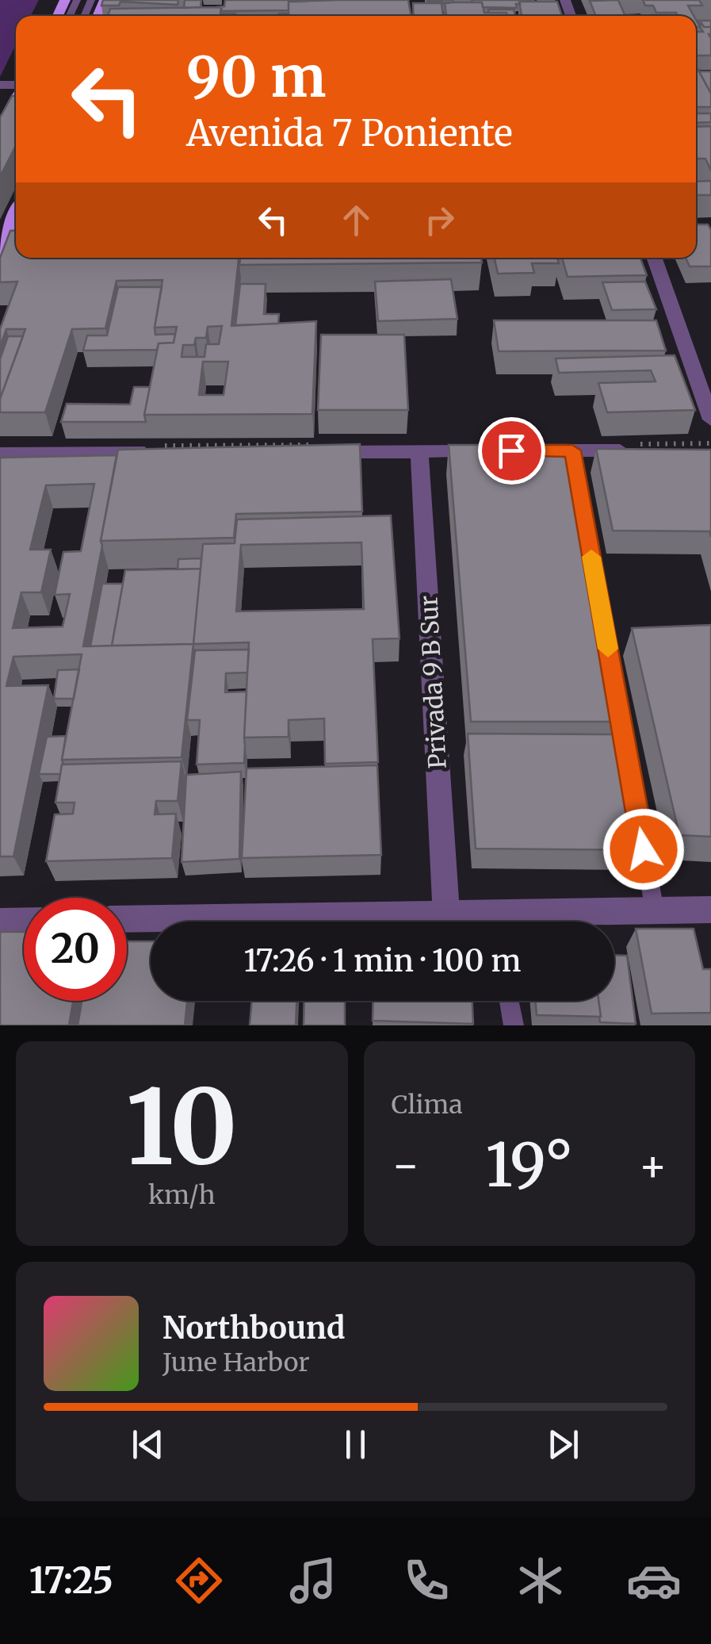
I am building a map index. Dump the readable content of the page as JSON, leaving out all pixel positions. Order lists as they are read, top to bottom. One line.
{"streets":{"street":["Privada 9 B Sur"]},"page":{"turn":["90 m","Avenida 7 Poniente"],"limit":"20","trip":"17:26 · 1 min · 100 m","tile":[["10","km/h"],"Clima"],"heat":["−","19°","+"],"song":["Northbound","June Harbor"],"tabs":"17:25"}}
